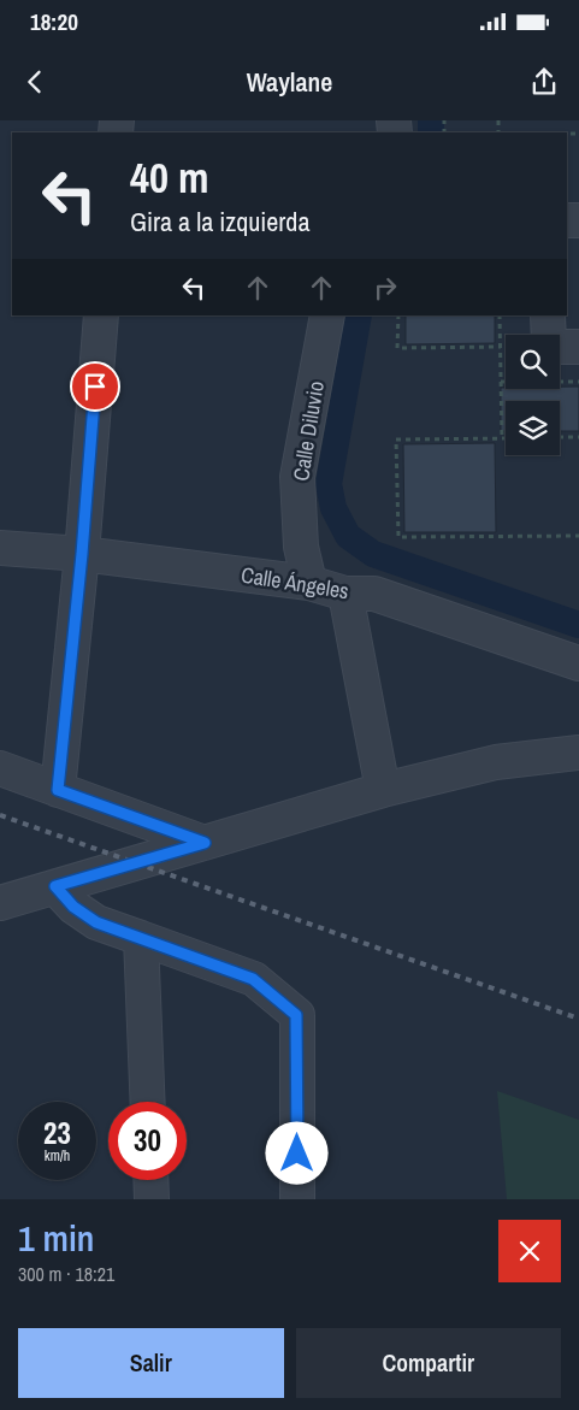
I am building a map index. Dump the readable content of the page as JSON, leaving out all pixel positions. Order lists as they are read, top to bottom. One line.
{"streets":{"street":["Calle Diluvio","Calle Ángeles"]},"crossings":[["Calle Diluvio","Calle Ángeles"]],"page":{"status":"18:20","header":"Waylane","turn":["40 m","Gira a la izquierda"],"speed":"23 km/h","limit":"30","heading":["1 min","300 m · 18:21"],"buttons":["Salir","Compartir"]}}
